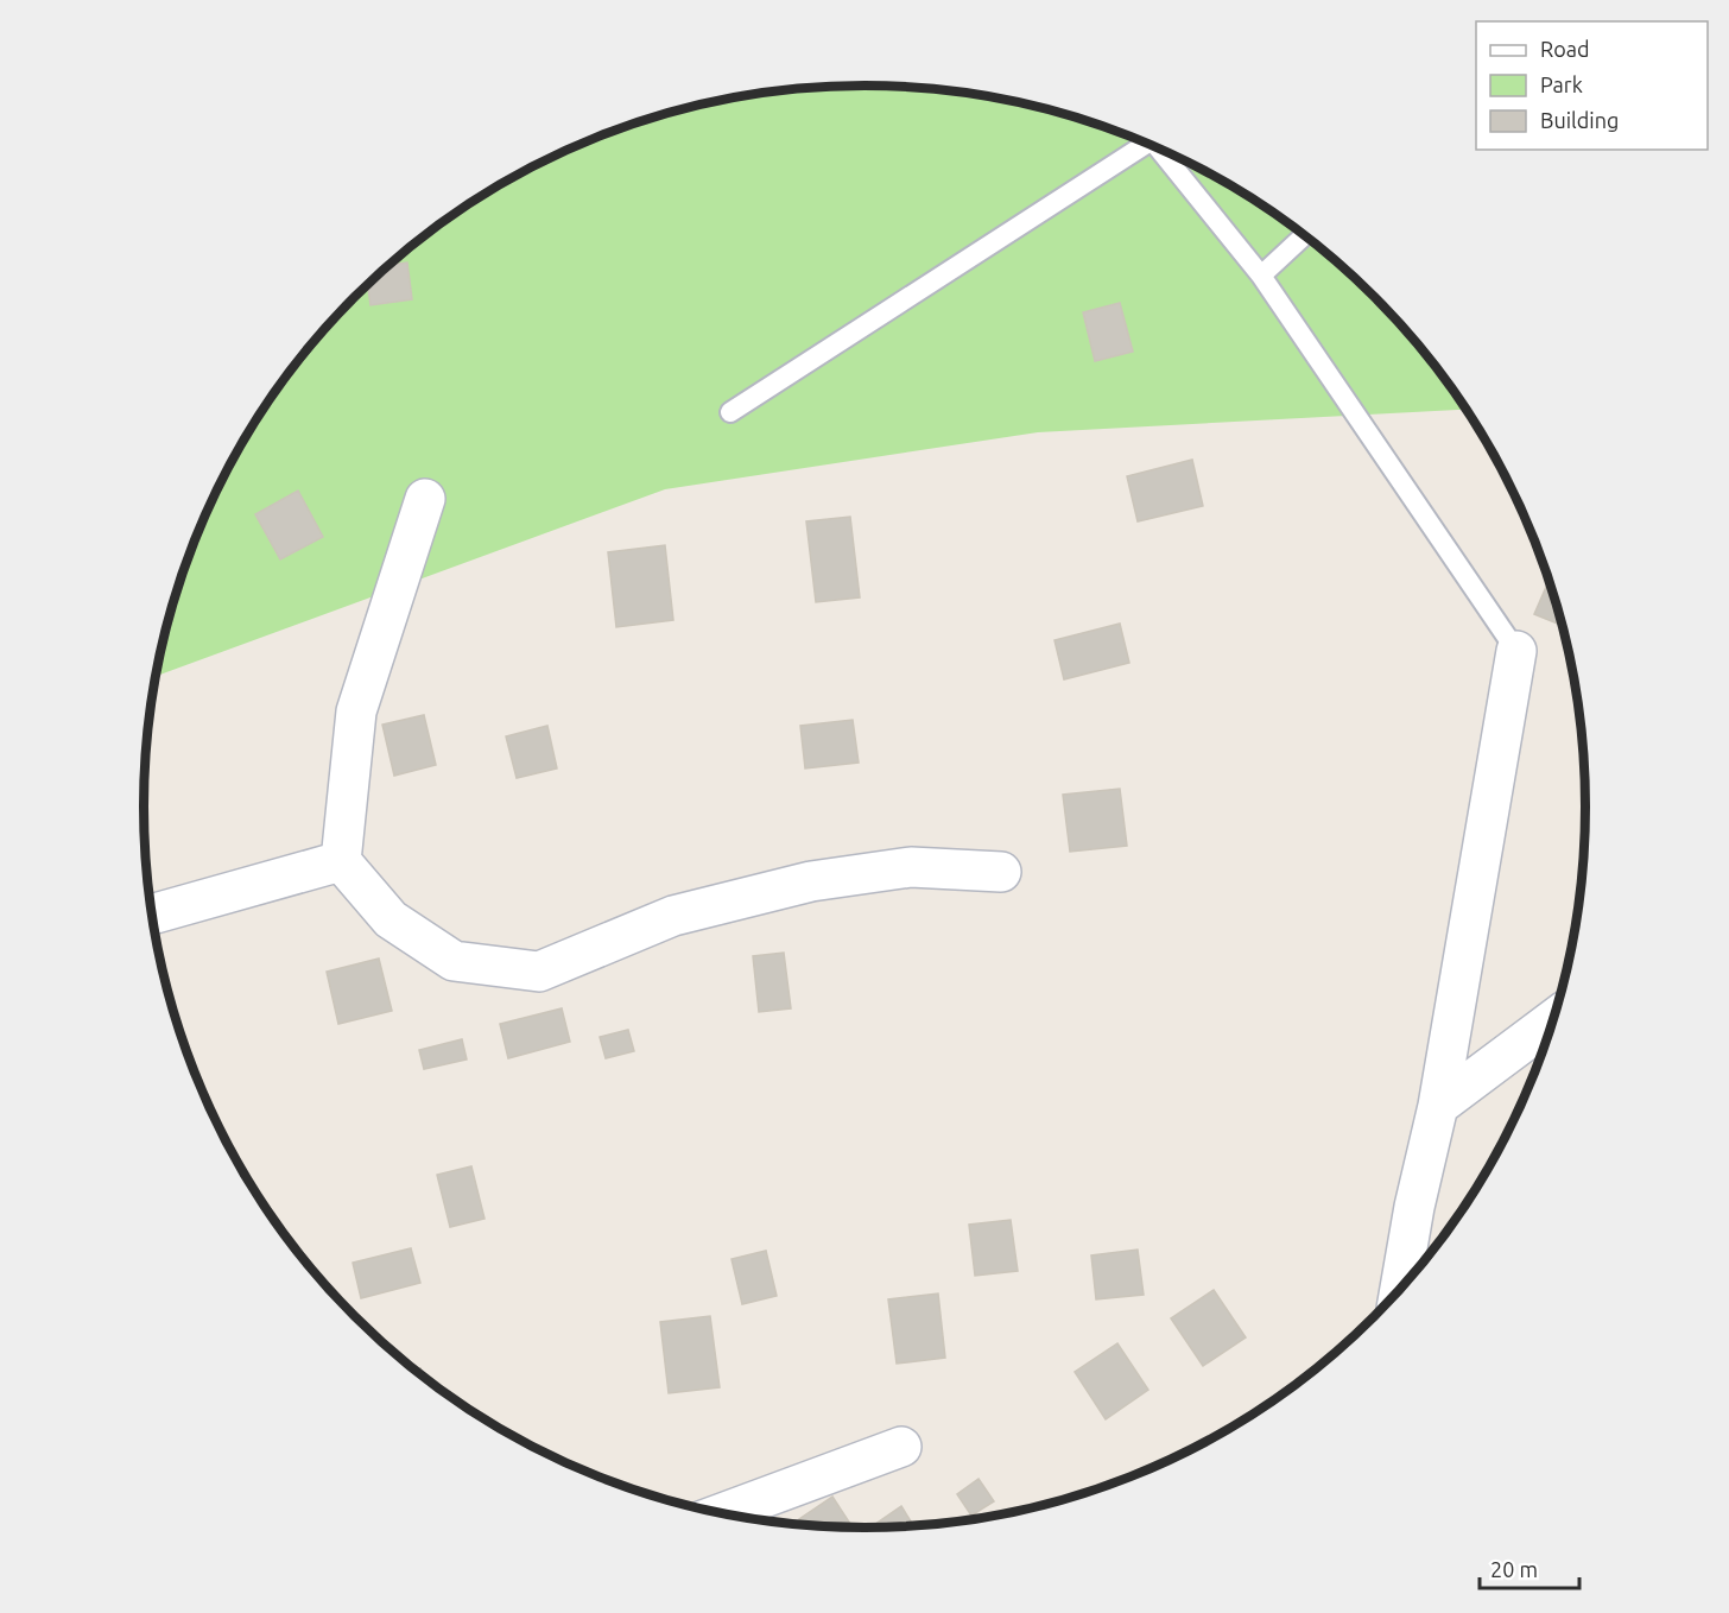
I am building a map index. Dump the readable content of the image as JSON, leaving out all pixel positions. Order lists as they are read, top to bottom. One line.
{"legend":["Road","Park","Building"],"scale_bar":"20 m"}
